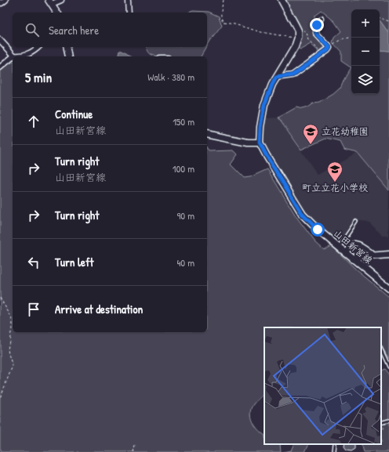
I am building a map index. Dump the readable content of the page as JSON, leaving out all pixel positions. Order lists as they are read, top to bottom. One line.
{"streets":{"main road":["山田新宮線"]},"places":{"school or university":["立花幼稚園","町立立花小学校"]},"page":{"map_buttons":["+","−"],"search":"Search here","heading":["5 min","Walk · 380 m"],"list":[["Continue","山田新宮線","150 m"],["Turn right","山田新宮線","100 m"],["Turn right","90 m"],["Turn left","40 m"],"Arrive at destination"]}}
